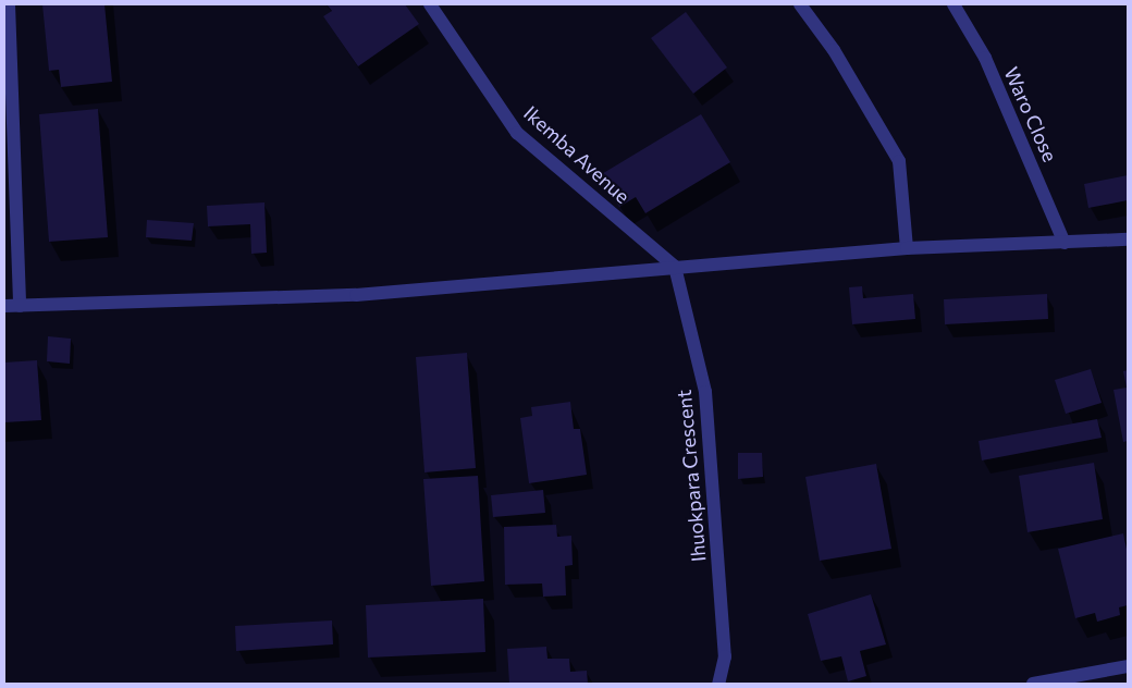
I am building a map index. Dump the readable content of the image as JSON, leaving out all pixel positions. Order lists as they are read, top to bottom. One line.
{"streets":{"street":["Waro Close","Ikemba Avenue","Ihuokpara Crescent"]},"crossings":[["Ikemba Avenue","Ihuokpara Crescent"]]}
